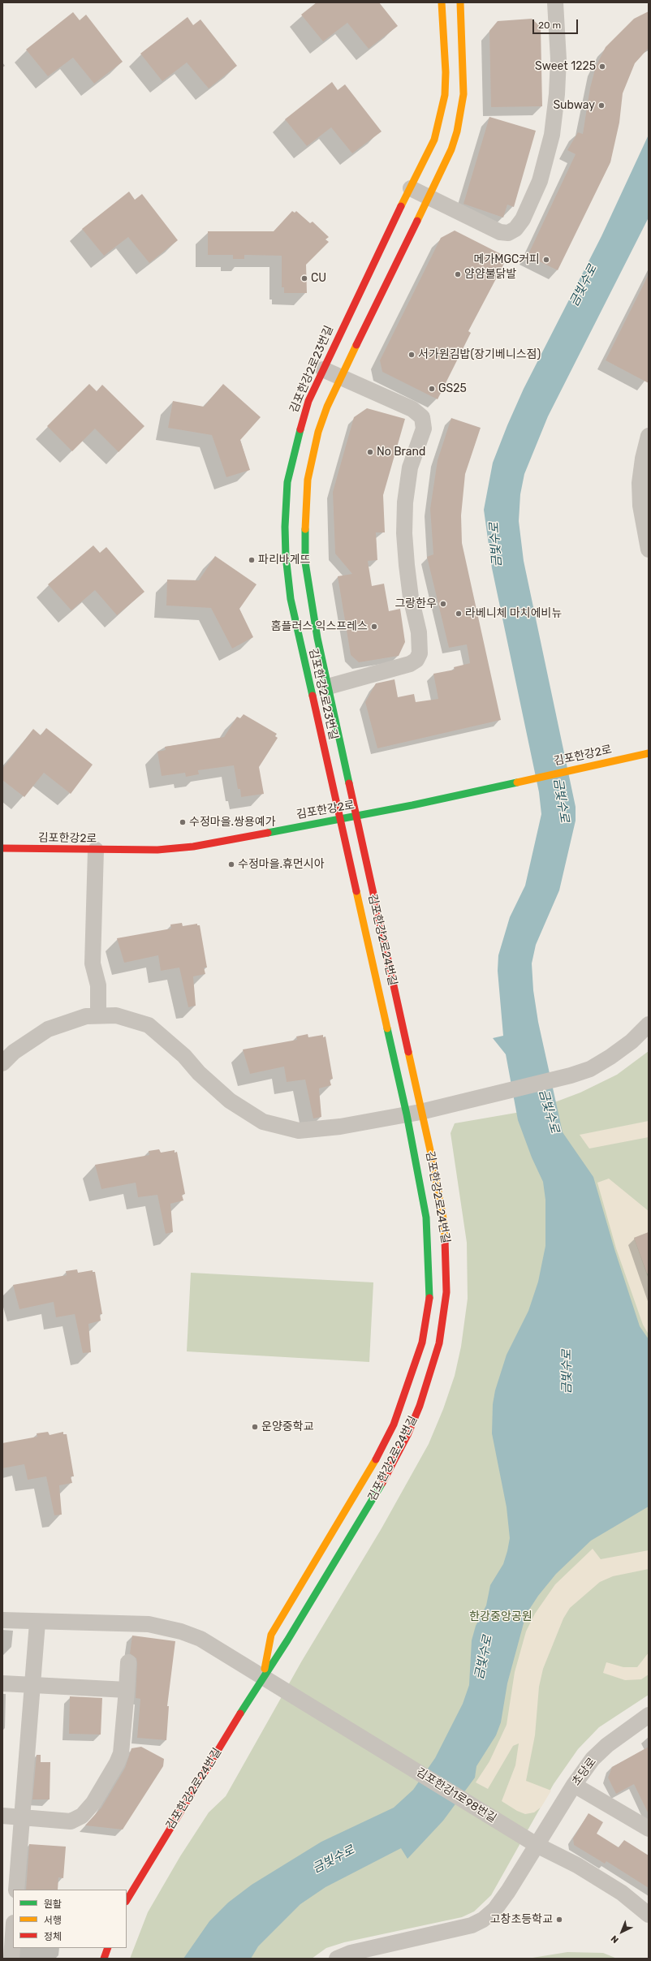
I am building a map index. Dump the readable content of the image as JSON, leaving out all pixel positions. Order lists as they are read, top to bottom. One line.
{"streets":{"street":["김포한강2로23번길","김포한강2로","김포한강2로24번길","초당로","김포한강1로98번길"]},"crossings":[["김포한강2로23번길","김포한강2로"],["김포한강2로23번길","김포한강2로24번길"],["김포한강2로","김포한강2로24번길"],["김포한강2로24번길","김포한강1로98번길"],["초당로","김포한강1로98번길"]],"water":["금빛수로"],"parks":["한강중앙공원"],"places":["Sweet 1225","Subway","메가MGC커피","얌얌불닭발","CU","서가원김밥(장기베니스점)","GS25","No Brand","파리바게뜨","그랑한우","라베니체 마치에비뉴","홈플러스 익스프레스","수정마을.쌍용예가","수정마을.휴먼시아","운양중학교","고창초등학교"],"legend":["원활","서행","정체"],"scale_bar":"20 m","north":"bottom left"}
